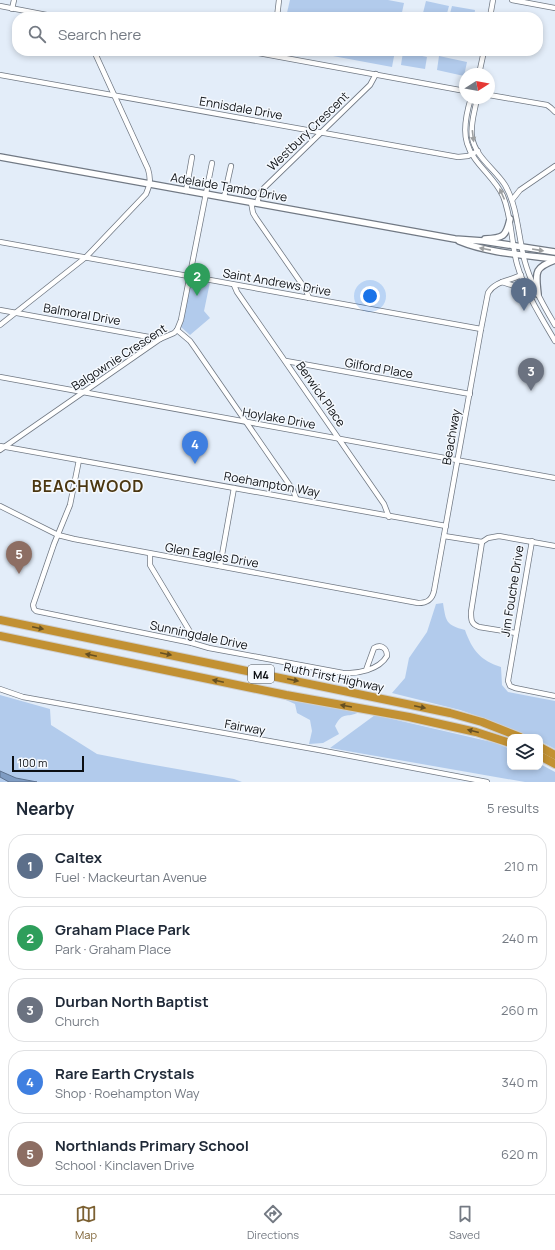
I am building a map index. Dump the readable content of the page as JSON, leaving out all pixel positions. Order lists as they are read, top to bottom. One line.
{"streets":{"highway":["M4","Ruth First Highway"],"street":["Ennisdale Drive","Westbury Crescent","Adelaide Tambo Drive","Saint Andrews Drive","Balmoral Drive","Balgownie Crescent","Gilford Place","Berwick Place","Hoylake Drive","Beachway","Roehampton Way","Glen Eagles Drive","Jim Fouche Drive","Sunningdale Drive","Fairway"]},"crossings":[["Ennisdale Drive","Westbury Crescent"],["Westbury Crescent","Adelaide Tambo Drive"],["Saint Andrews Drive","Berwick Place"],["Saint Andrews Drive","Beachway"],["Balmoral Drive","Balgownie Crescent"],["Balgownie Crescent","Hoylake Drive"],["Balgownie Crescent","Roehampton Way"],["Gilford Place","Berwick Place"],["Gilford Place","Beachway"],["Berwick Place","Hoylake Drive"],["Berwick Place","Roehampton Way"],["Hoylake Drive","Beachway"],["Beachway","Roehampton Way"],["Beachway","Glen Eagles Drive"],["Beachway","Jim Fouche Drive"],["Glen Eagles Drive","Sunningdale Drive"]],"districts":["BEACHWOOD"],"scale_bar":"100 m","north":"right","page":{"search":"Search here","pins":["2","1","3","4","5"],"scale":"100 m","heading":["Nearby","5 results"],"list":[{"mark":"1","name":"Caltex","note":"Fuel · Mackeurtan Avenue","value":"210 m"},{"mark":"2","name":"Graham Place Park","note":"Park · Graham Place","value":"240 m"},{"mark":"3","name":"Durban North Baptist","note":"Church","value":"260 m"},{"mark":"4","name":"Rare Earth Crystals","note":"Shop · Roehampton Way","value":"340 m"},{"mark":"5","name":"Northlands Primary School","note":"School · Kinclaven Drive","value":"620 m"}],"nav":["Map","Directions","Saved"]}}
